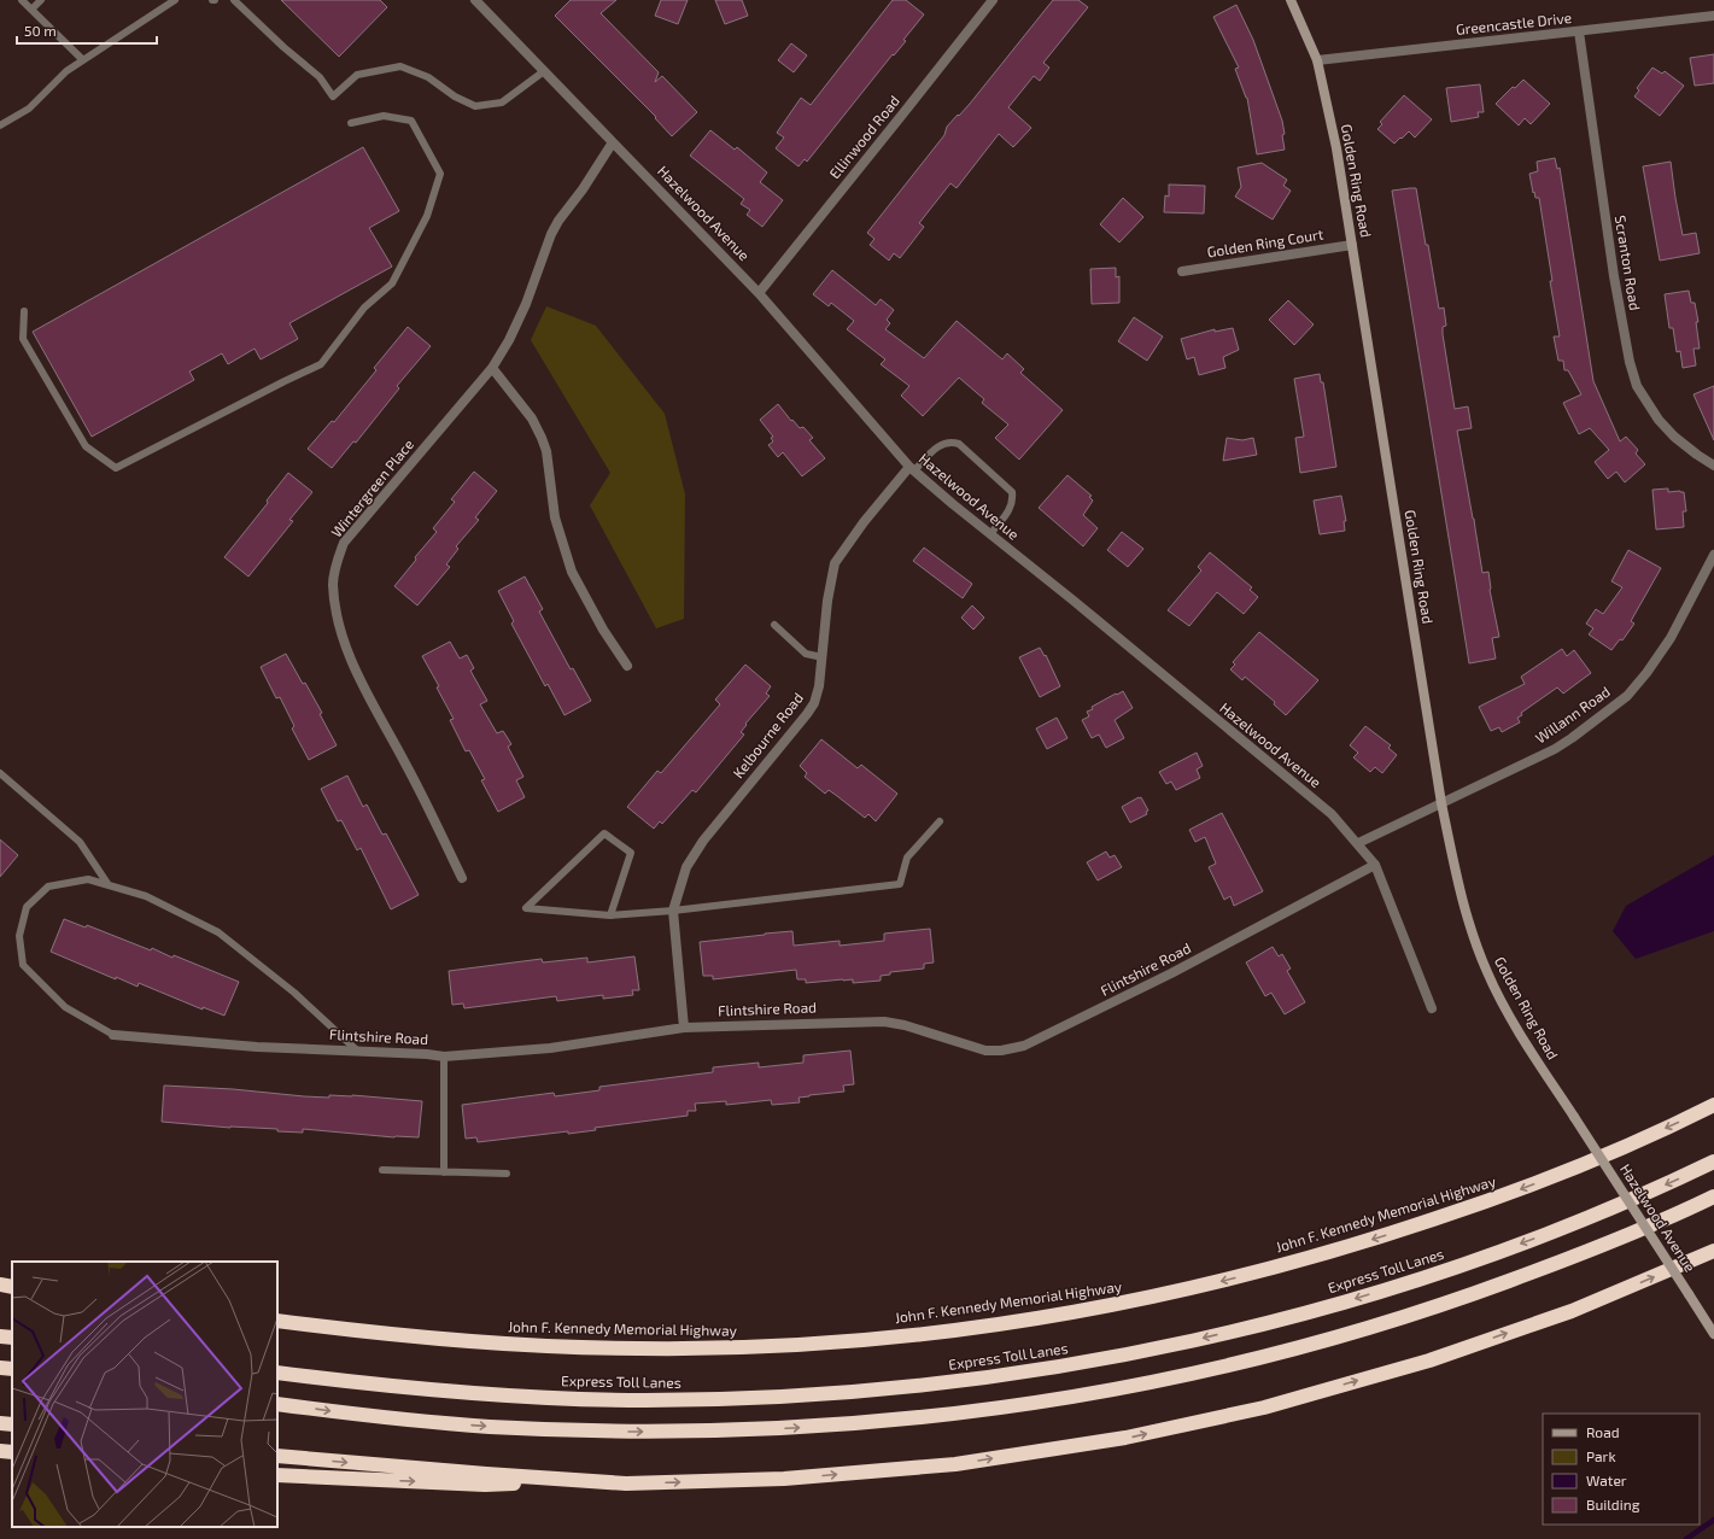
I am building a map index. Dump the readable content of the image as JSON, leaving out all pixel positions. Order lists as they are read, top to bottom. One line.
{"streets":{"highway":["John F. Kennedy Memorial Highway","Express Toll Lanes"],"street":["Greencastle Drive","Ellinwood Road","Golden Ring Road","Hazelwood Avenue","Golden Ring Court","Scranton Road","Wintergreen Place","Willann Road","Kelbourne Road","Flintshire Road"]},"crossings":[["Greencastle Drive","Golden Ring Road"],["Greencastle Drive","Scranton Road"],["Ellinwood Road","Hazelwood Avenue"],["Golden Ring Road","Hazelwood Avenue"],["Golden Ring Road","Golden Ring Court"],["Golden Ring Road","Willann Road"],["Hazelwood Avenue","Wintergreen Place"],["Hazelwood Avenue","Willann Road"],["Hazelwood Avenue","Kelbourne Road"],["Hazelwood Avenue","Flintshire Road"],["Kelbourne Road","Flintshire Road"]],"legend":["Road","Park","Water","Building"],"scale_bar":"50 m"}
